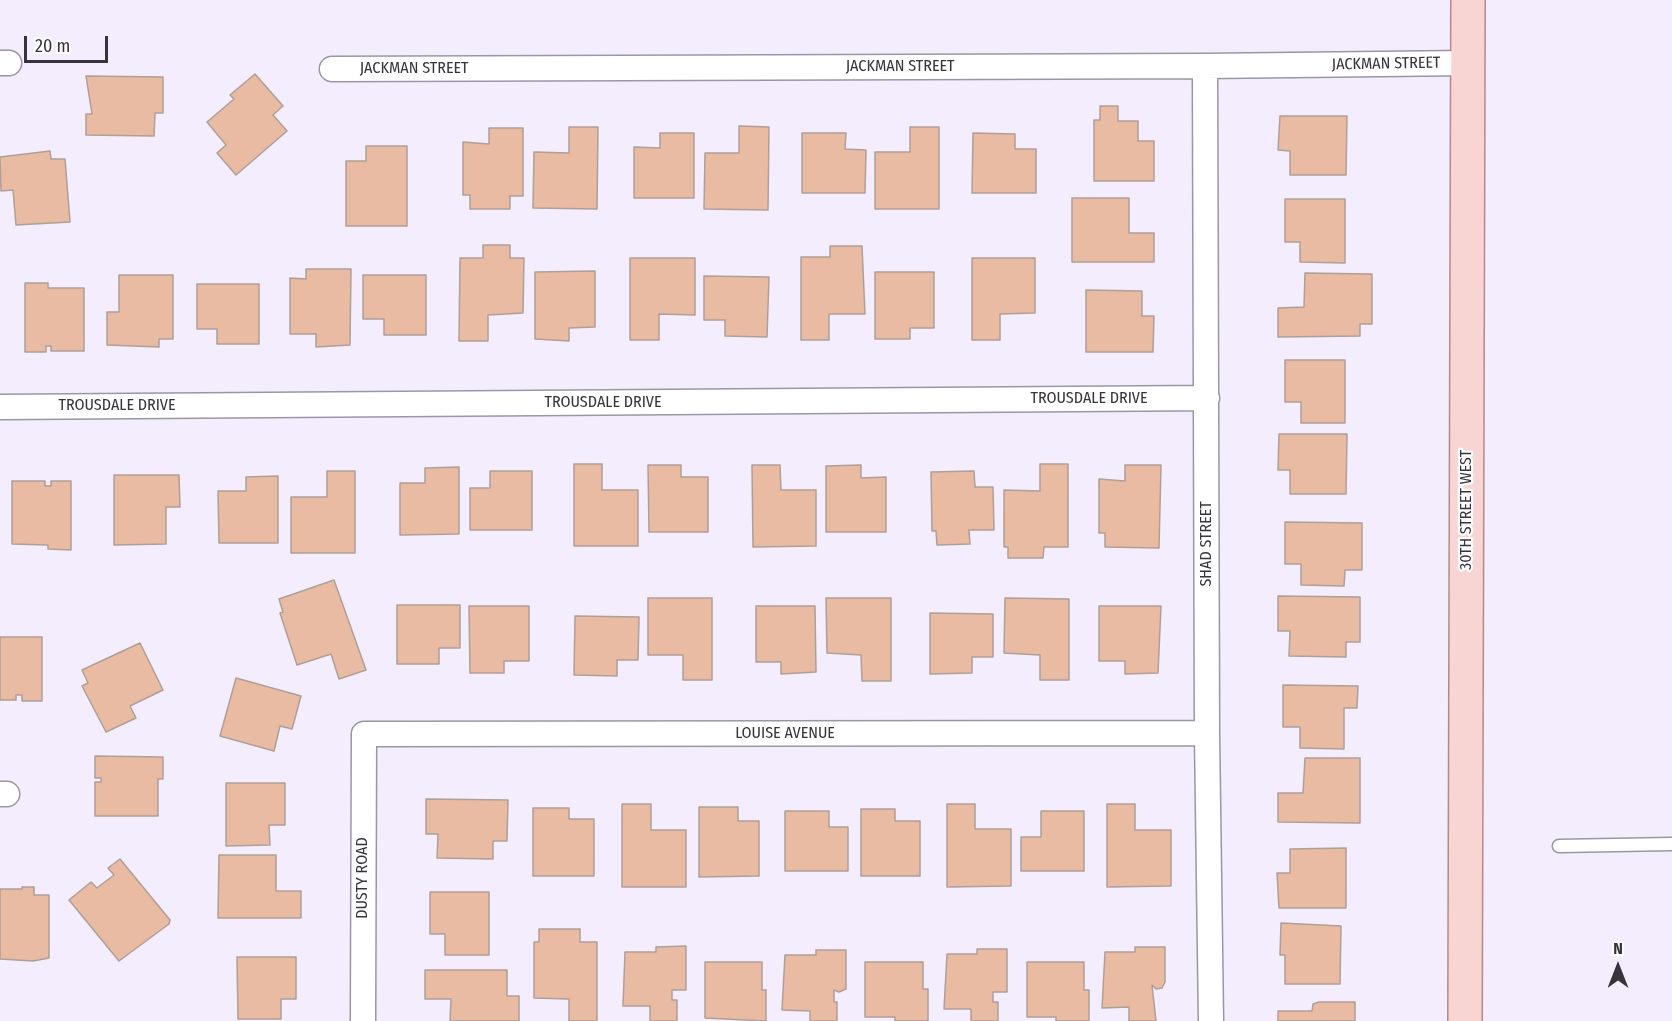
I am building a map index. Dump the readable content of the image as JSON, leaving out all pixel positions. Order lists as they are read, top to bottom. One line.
{"streets":{"main road":["30TH STREET WEST"],"street":["JACKMAN STREET","TROUSDALE DRIVE","SHAD STREET","LOUISE AVENUE","DUSTY ROAD"]},"crossings":[["JACKMAN STREET","30TH STREET WEST"],["JACKMAN STREET","SHAD STREET"],["TROUSDALE DRIVE","SHAD STREET"],["SHAD STREET","LOUISE AVENUE"],["LOUISE AVENUE","DUSTY ROAD"]],"scale_bar":"20 m","north":"top"}
